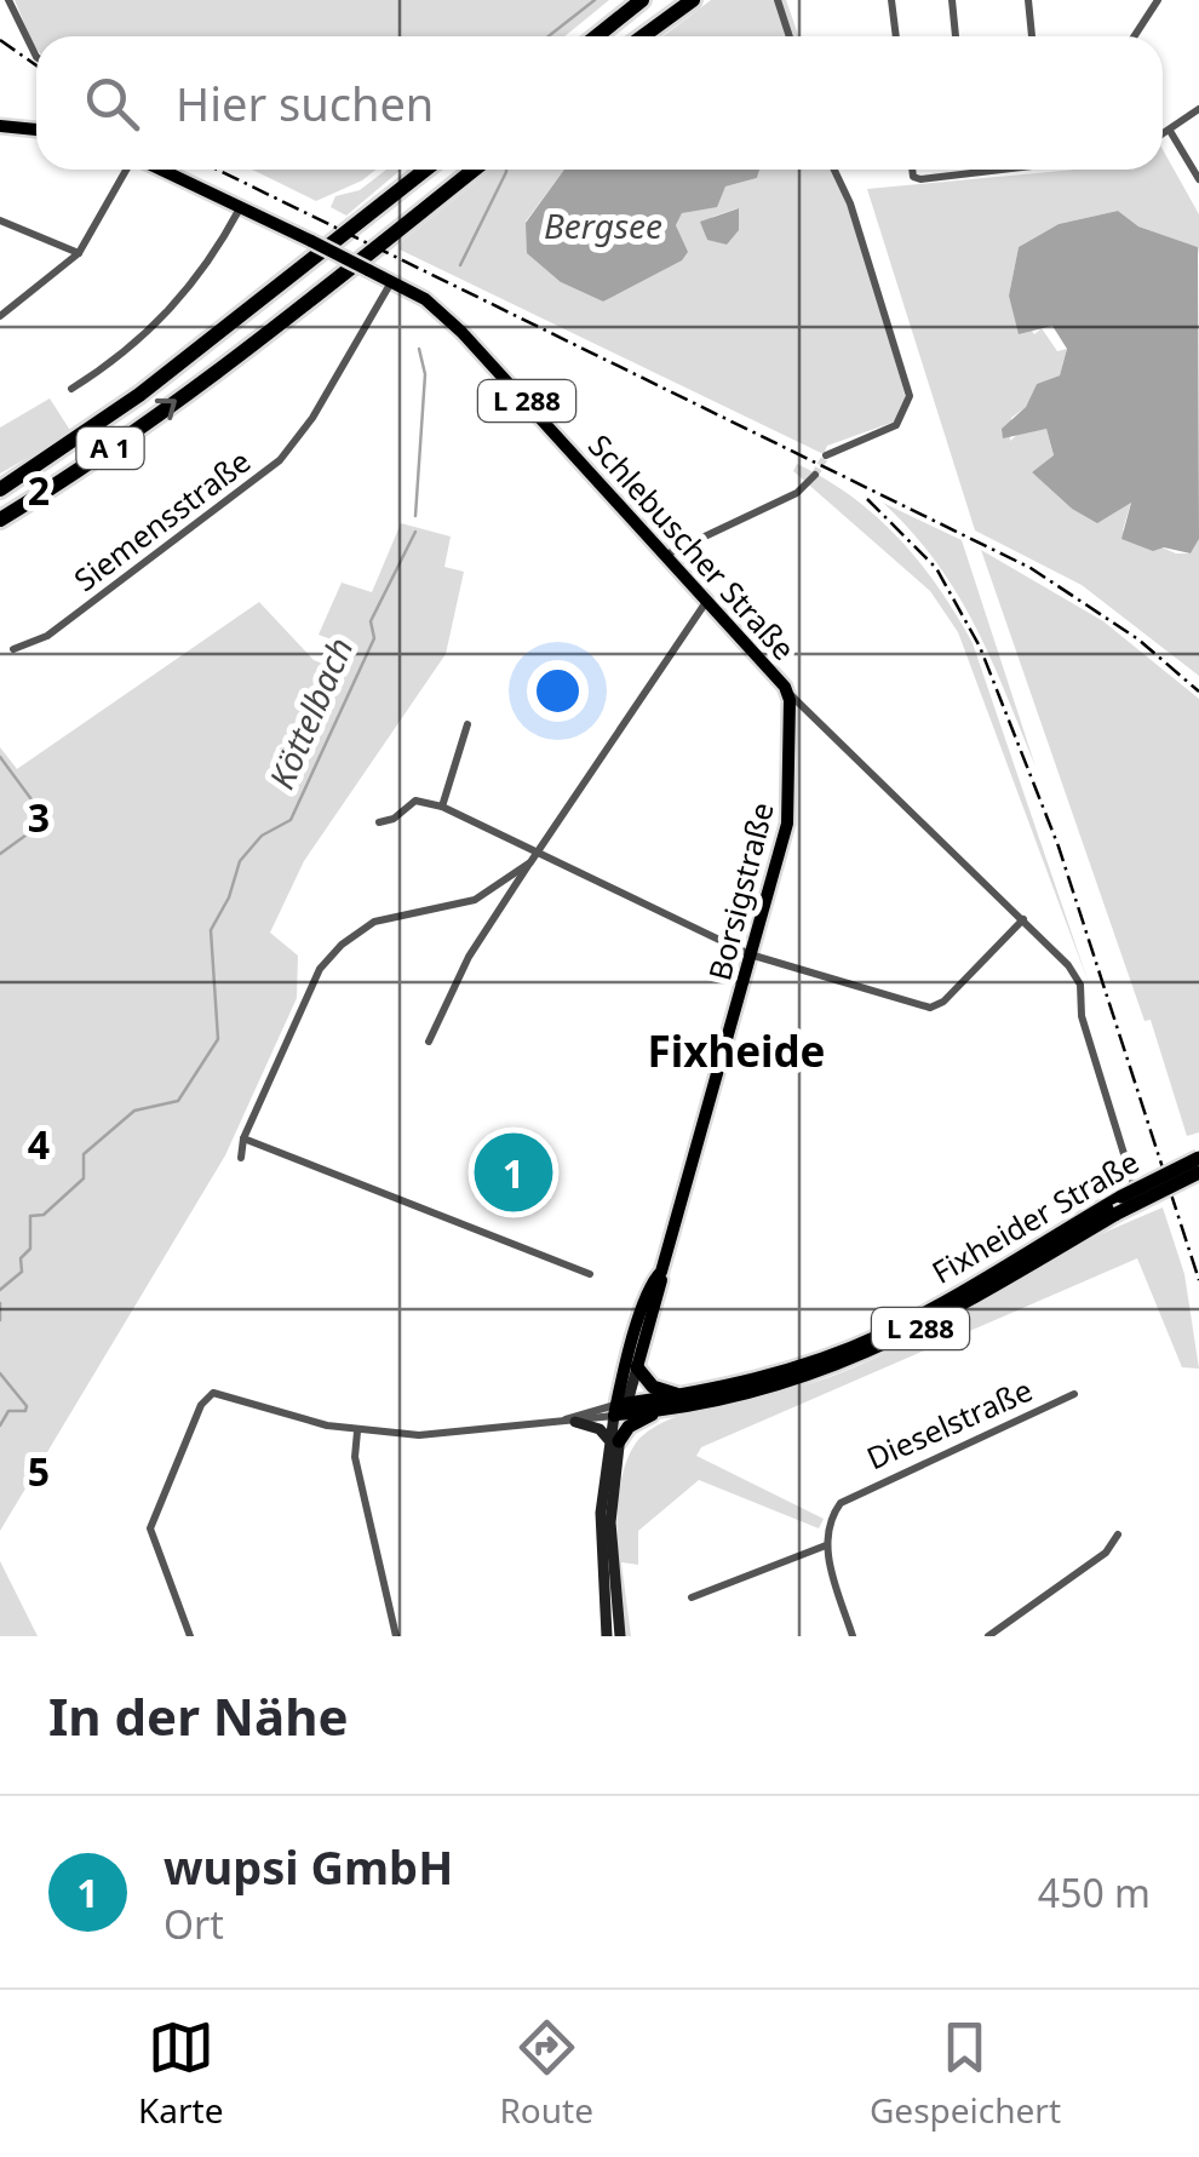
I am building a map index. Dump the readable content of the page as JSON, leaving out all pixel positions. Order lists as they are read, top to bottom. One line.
{"streets":{"highway":["L 288","A 1","Fixheider Straße"],"main road":["Schlebuscher Straße","Borsigstraße"],"street":["Siemensstraße","Dieselstraße"]},"crossings":[["L 288","Schlebuscher Straße"],["L 288","Fixheider Straße"],["Siemensstraße","Schlebuscher Straße"],["Schlebuscher Straße","Borsigstraße"],["Schlebuscher Straße","Fixheider Straße"]],"districts":["Fixheide"],"water":["Bergsee","Köttelbach"],"page":{"search":"Hier suchen","pins":"1","heading":"In der Nähe","list":[{"mark":"1","name":"wupsi GmbH","note":"Ort","value":"450 m"}],"nav":["Karte","Route","Gespeichert"]},"grid":{"rows":["2","3","4","5"]}}
